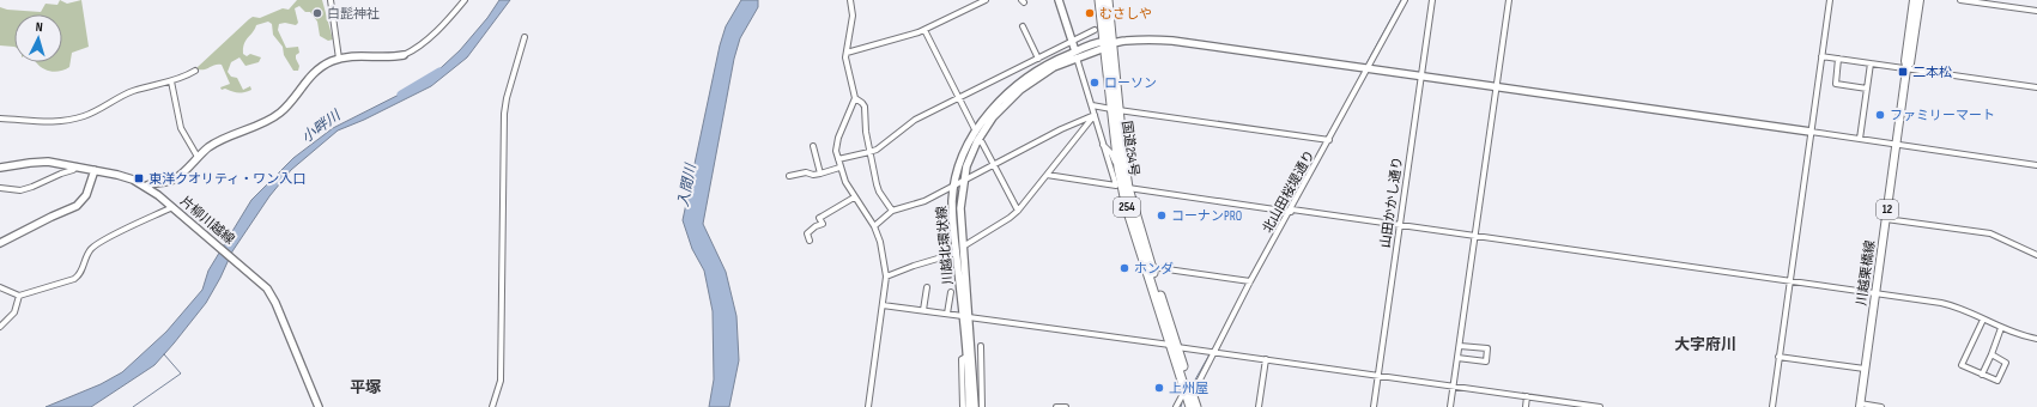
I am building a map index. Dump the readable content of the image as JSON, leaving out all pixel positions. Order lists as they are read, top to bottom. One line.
{"streets":{"highway":["国道254号","254"],"main road":["12","片柳川越線","川越北環状線","川越栗橋線"],"street":["北山田桜堤通り","山田かかし通り"]},"crossings":[["国道254号","北山田桜堤通り"],["国道254号","川越北環状線"],["北山田桜堤通り","川越北環状線"],["山田かかし通り","川越北環状線"]],"districts":["大字府川","平塚"],"water":["小畔川","入間川"],"places":{"other":["白髭神社","むさしや","ローソン","ファミリーマート","コーナンPRO","ホンダ","上州屋"],"transit":["二本松","東洋クオリティ・ワン入口"]},"north":"top"}
